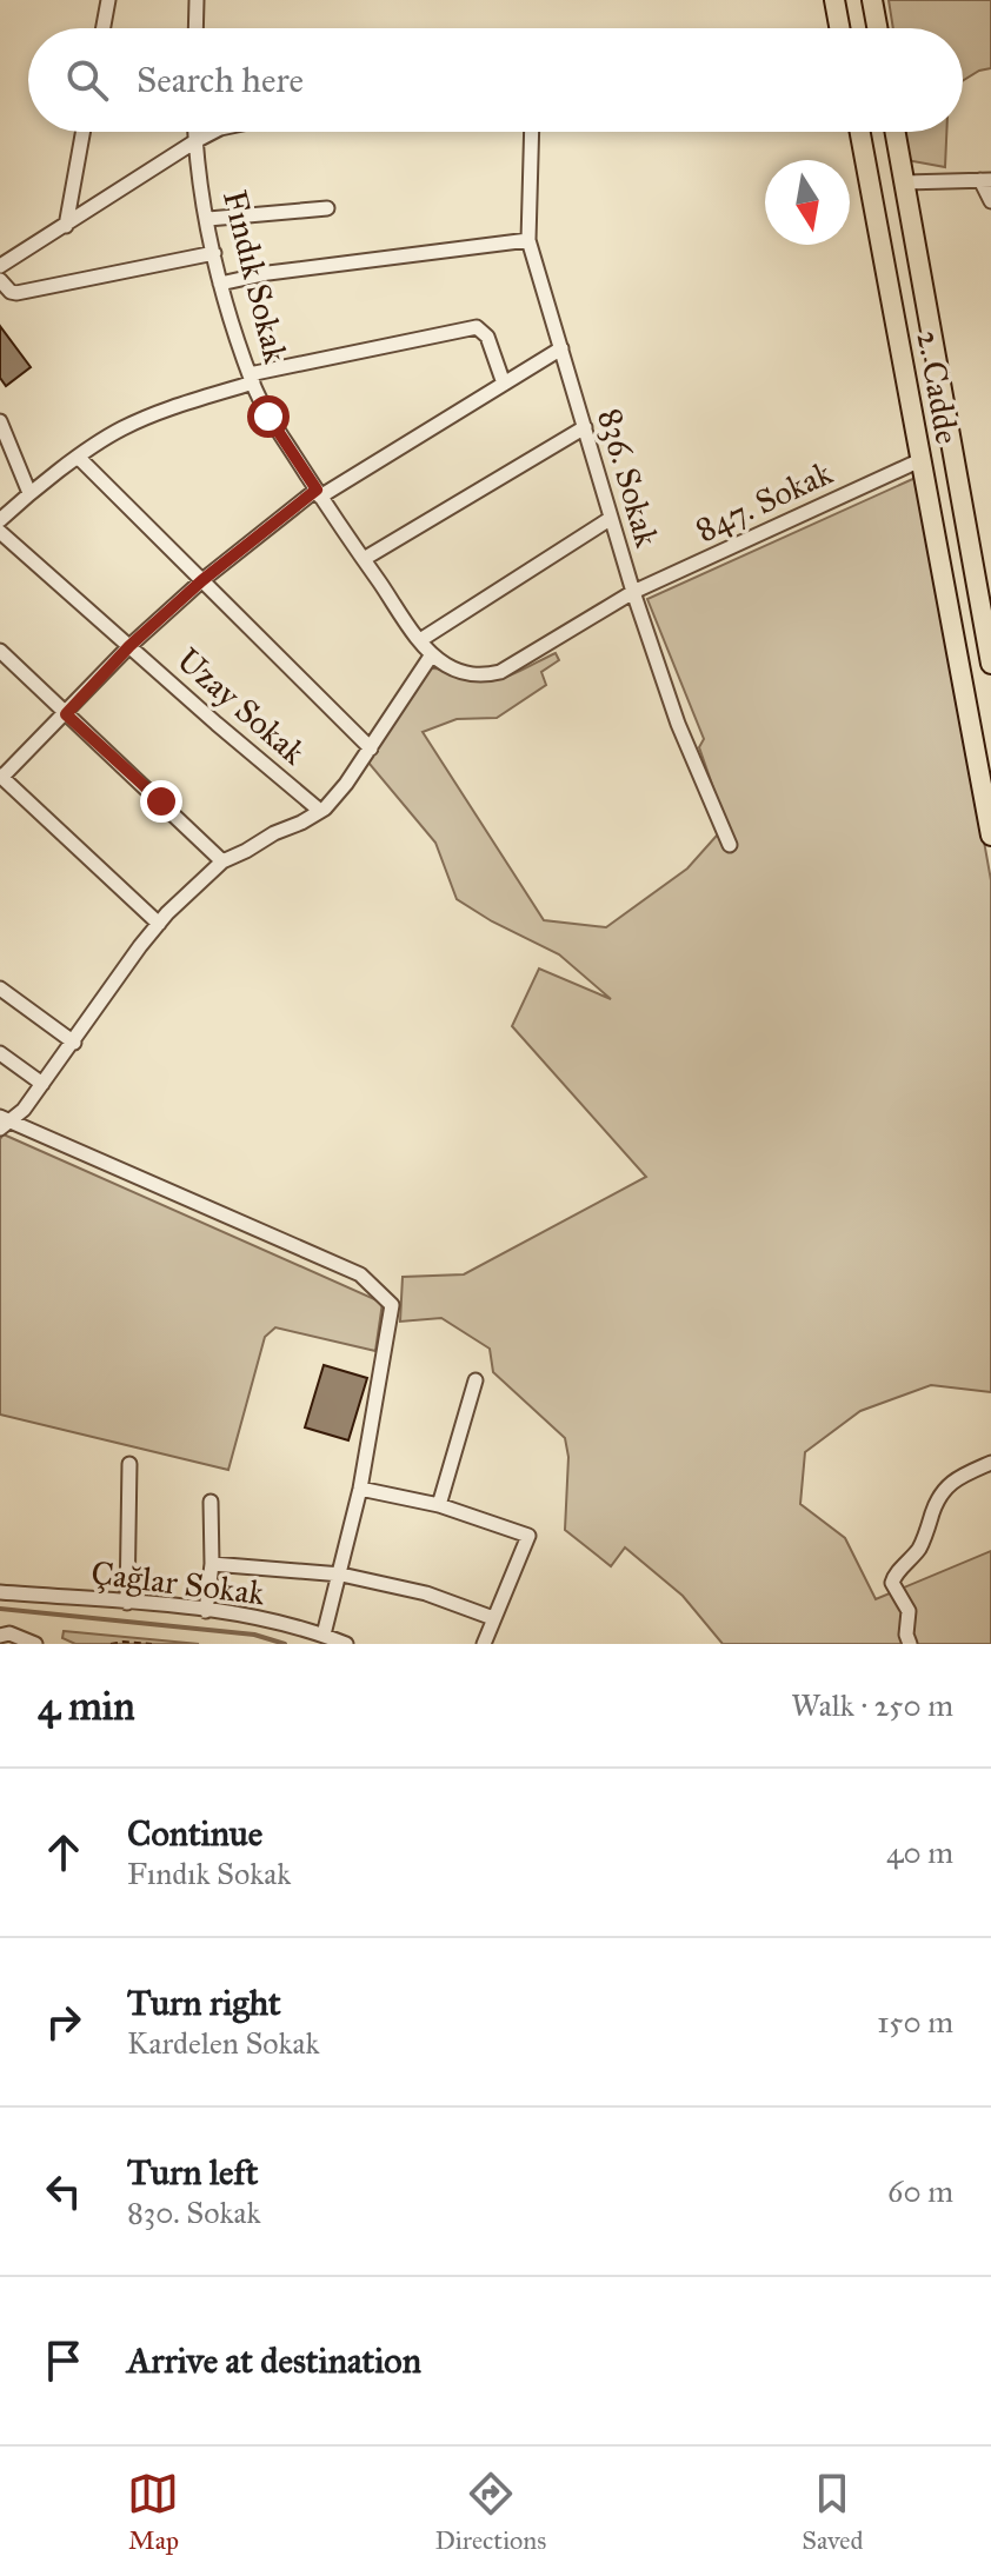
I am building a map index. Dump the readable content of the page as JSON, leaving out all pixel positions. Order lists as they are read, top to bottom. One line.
{"streets":{"main road":["2. Cadde"],"street":["Fındık Sokak","836. Sokak","847. Sokak","Uzay Sokak","Çağlar Sokak"]},"crossings":[["Fındık Sokak","847. Sokak"],["2. Cadde","847. Sokak"],["836. Sokak","847. Sokak"]],"north":"bottom","page":{"search":"Search here","heading":["4 min","Walk · 250 m"],"list":[["Continue","Fındık Sokak","40 m"],["Turn right","Kardelen Sokak","150 m"],["Turn left","830. Sokak","60 m"],"Arrive at destination"],"nav":["Map","Directions","Saved"]}}
